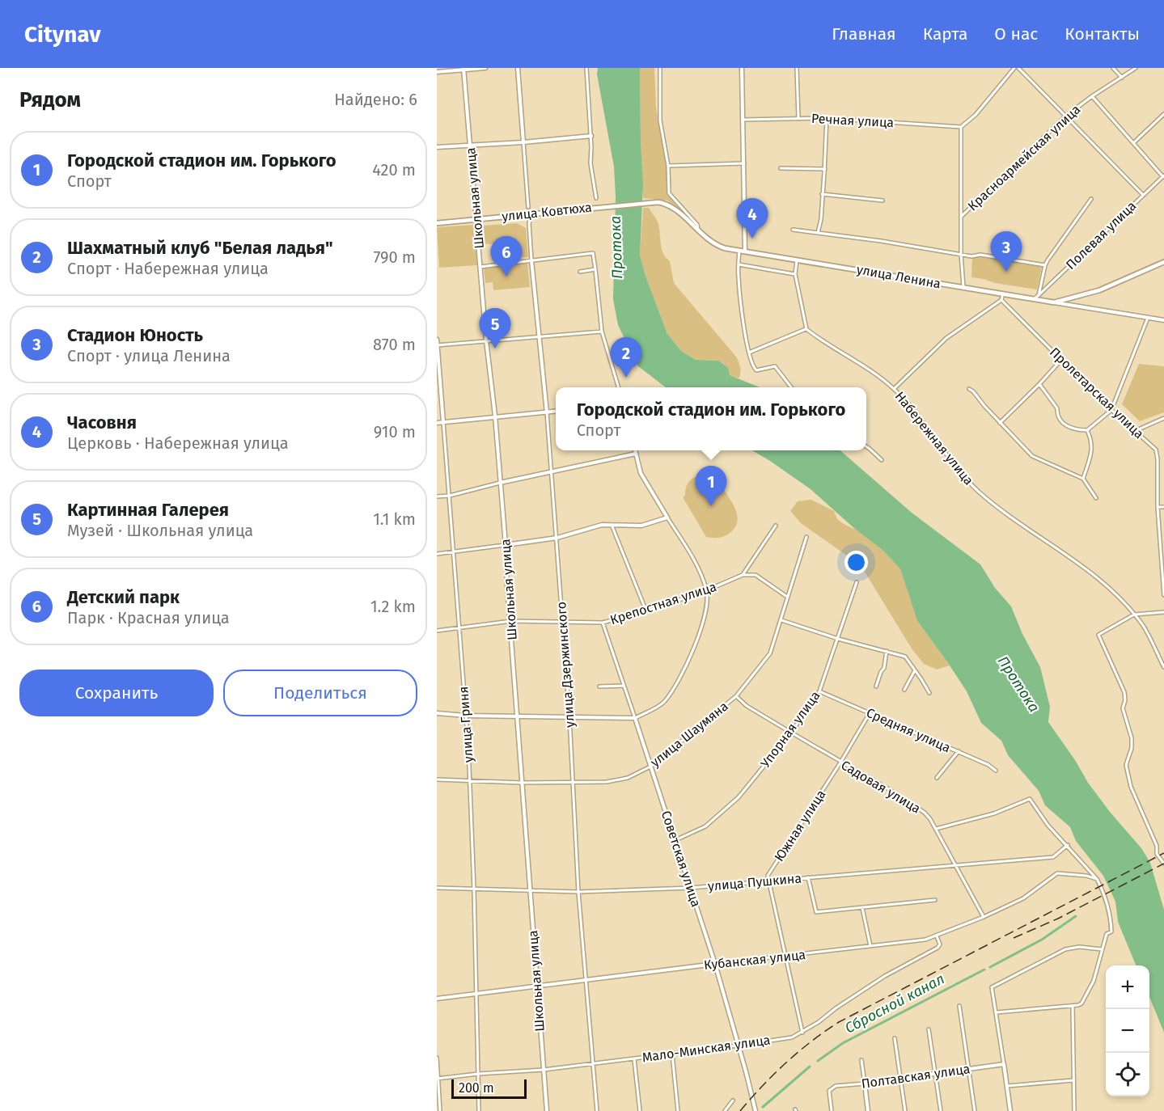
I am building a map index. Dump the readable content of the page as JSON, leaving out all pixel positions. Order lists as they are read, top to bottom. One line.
{"streets":{"main road":["улица Ковтюха","улица Ленина"],"street":["Речная улица","Красноармейская улица","Школьная улица","Полевая улица","Пролетарская улица","Набережная улица","Крепостная улица","улица Дзержинского","улица Гриня","Упорная улица","Средняя улица","улица Шаумяна","Садовая улица","Южная улица","Советская улица","улица Пушкина","Кубанская улица","Мало-Минская улица","Полтавская улица"]},"crossings":[["Школьная улица","улица Ковтюха"],["Школьная улица","Крепостная улица"],["Школьная улица","улица Шаумяна"],["Школьная улица","улица Пушкина"],["Школьная улица","Кубанская улица"],["Школьная улица","Мало-Минская улица"],["улица Ковтюха","улица Ленина"],["Полевая улица","улица Ленина"],["Крепостная улица","улица Дзержинского"],["Крепостная улица","улица Гриня"],["Крепостная улица","Советская улица"],["улица Дзержинского","улица Шаумяна"],["улица Дзержинского","улица Пушкина"],["улица Дзержинского","Кубанская улица"],["улица Дзержинского","Мало-Минская улица"],["улица Гриня","улица Шаумяна"],["улица Гриня","улица Пушкина"],["улица Гриня","Кубанская улица"],["улица Гриня","Мало-Минская улица"],["Упорная улица","Средняя улица"],["Упорная улица","Садовая улица"],["Упорная улица","Советская улица"],["Средняя улица","Южная улица"],["улица Шаумяна","Садовая улица"],["улица Шаумяна","Советская улица"],["Садовая улица","Южная улица"],["Садовая улица","улица Пушкина"],["Садовая улица","Кубанская улица"],["Южная улица","улица Пушкина"],["Советская улица","улица Пушкина"],["Советская улица","Кубанская улица"],["Советская улица","Мало-Минская улица"],["Кубанская улица","Мало-Минская улица"]],"water":["Протока","Сбросной канал"],"scale_bar":"200 m","page":{"header":"Citynav","nav":["Главная","Карта","О нас","Контакты"],"heading":["Рядом","Найдено: 6"],"list":[{"mark":"1","name":"Городской cтадион им. Горького","note":"Спорт","value":"420 m"},{"mark":"2","name":"Шахматный клуб \"Белая ладья\"","note":"Спорт · Набережная улица","value":"790 m"},{"mark":"3","name":"Стадион Юность","note":"Спорт · улица Ленина","value":"870 m"},{"mark":"4","name":"Часовня","note":"Церковь · Набережная улица","value":"910 m"},{"mark":"5","name":"Картинная Галерея","note":"Музей · Школьная улица","value":"1.1 km"},{"mark":"6","name":"Детский парк","note":"Парк · Красная улица","value":"1.2 km"}],"pins":["4","3","6","5","2","1"],"popup":["Городской cтадион им. Горького","Спорт"],"buttons":["Сохранить","Поделиться"],"map_buttons":["+","−"],"scale":"200 m"}}
